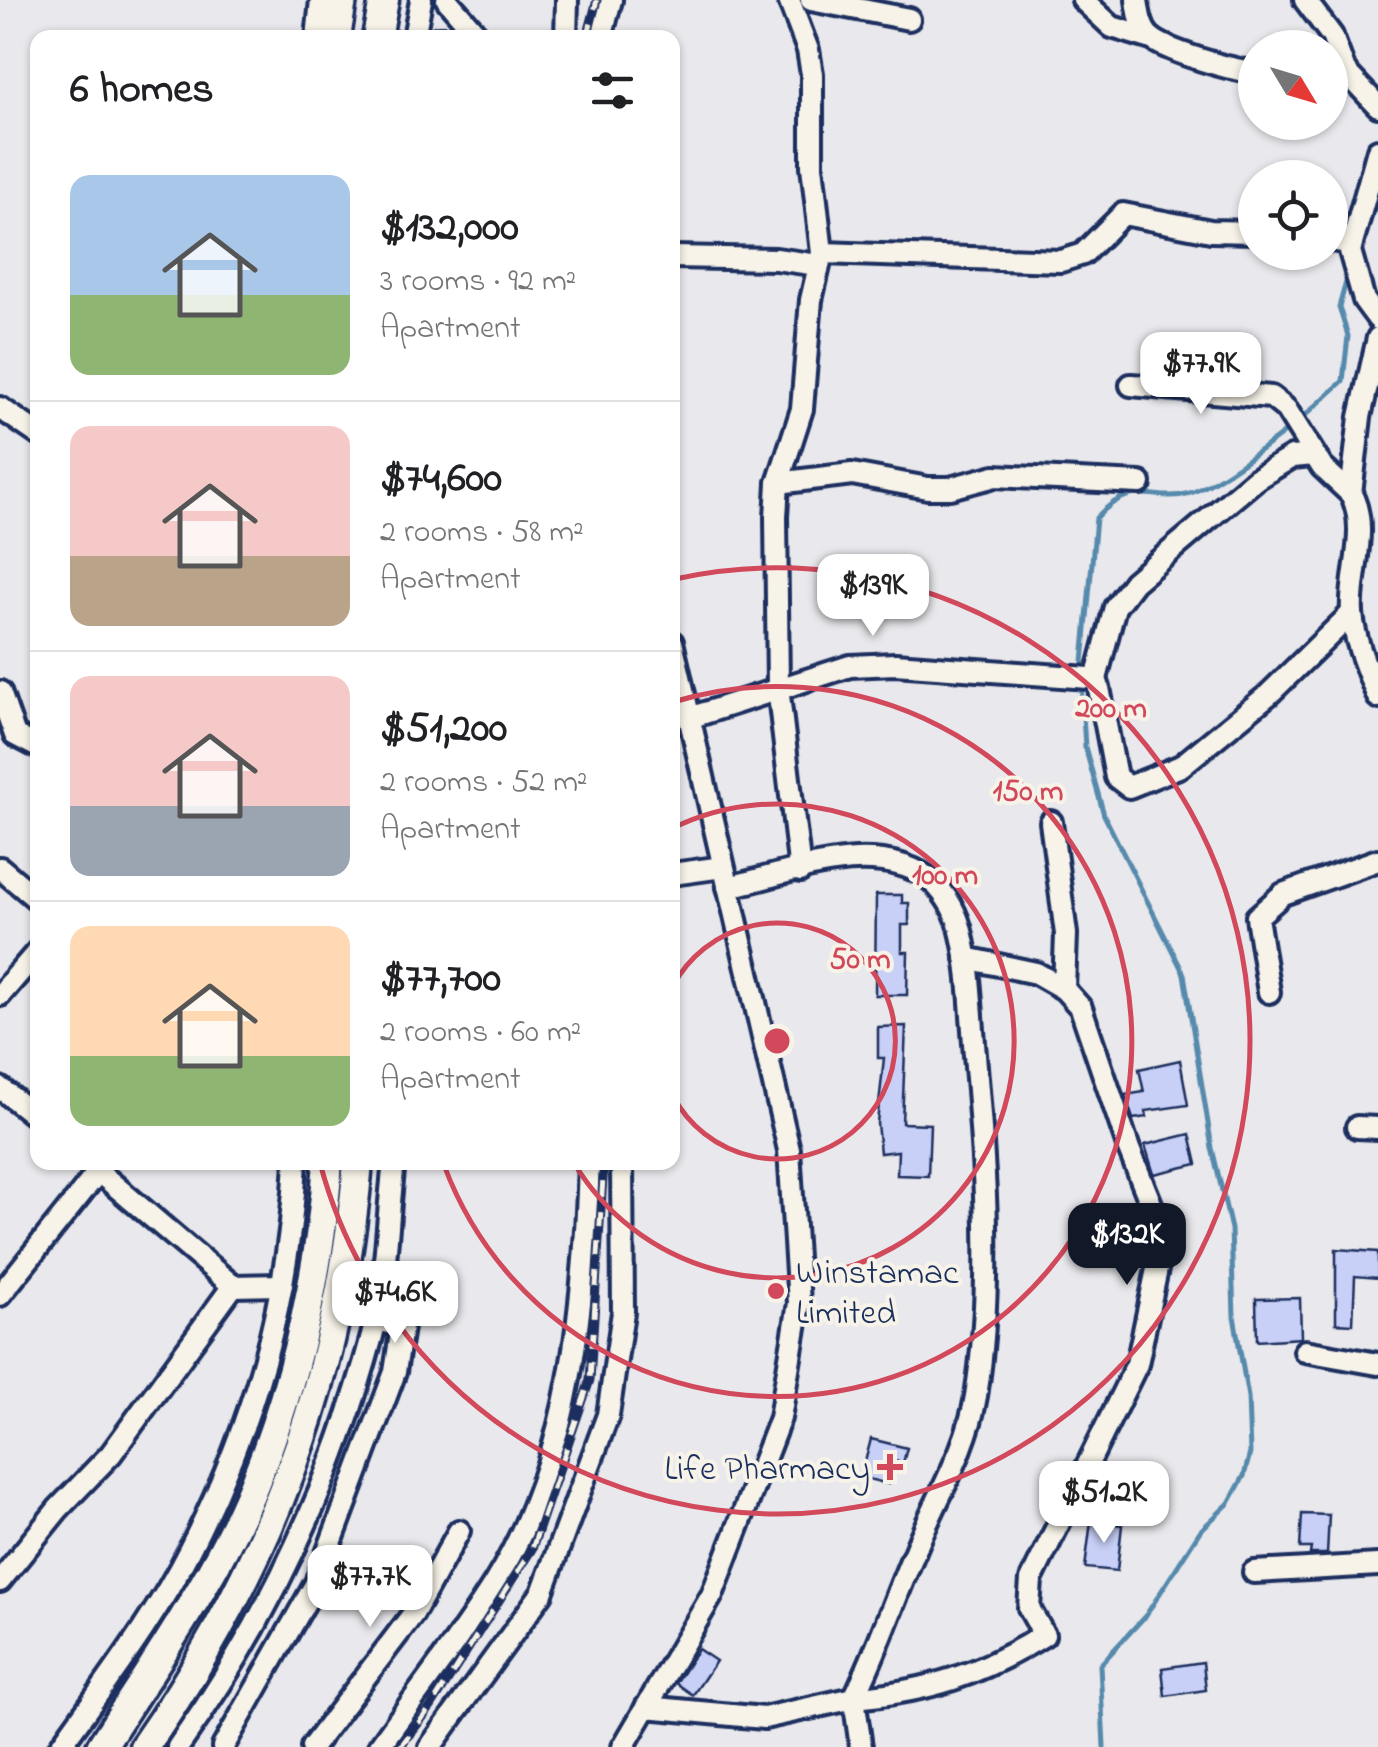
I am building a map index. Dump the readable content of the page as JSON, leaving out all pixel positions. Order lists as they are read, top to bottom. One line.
{"places":{"other":["Winstamac Limited"],"health":["Life Pharmacy"]},"north":"bottom right","page":{"heading":"6 homes","list":[{"name":"$132,000","note":"3 rooms · 92 m² · Apartment"},{"name":"$74,600","note":"2 rooms · 58 m² · Apartment"},{"name":"$51,200","note":"2 rooms · 52 m² · Apartment"},{"name":"$77,700","note":"2 rooms · 60 m² · Apartment"}],"price":["$77.9K","$139K","$132K","$74.6K","$51.2K","$77.7K"]},"rings":["200 m","150 m","100 m","50 m"]}
